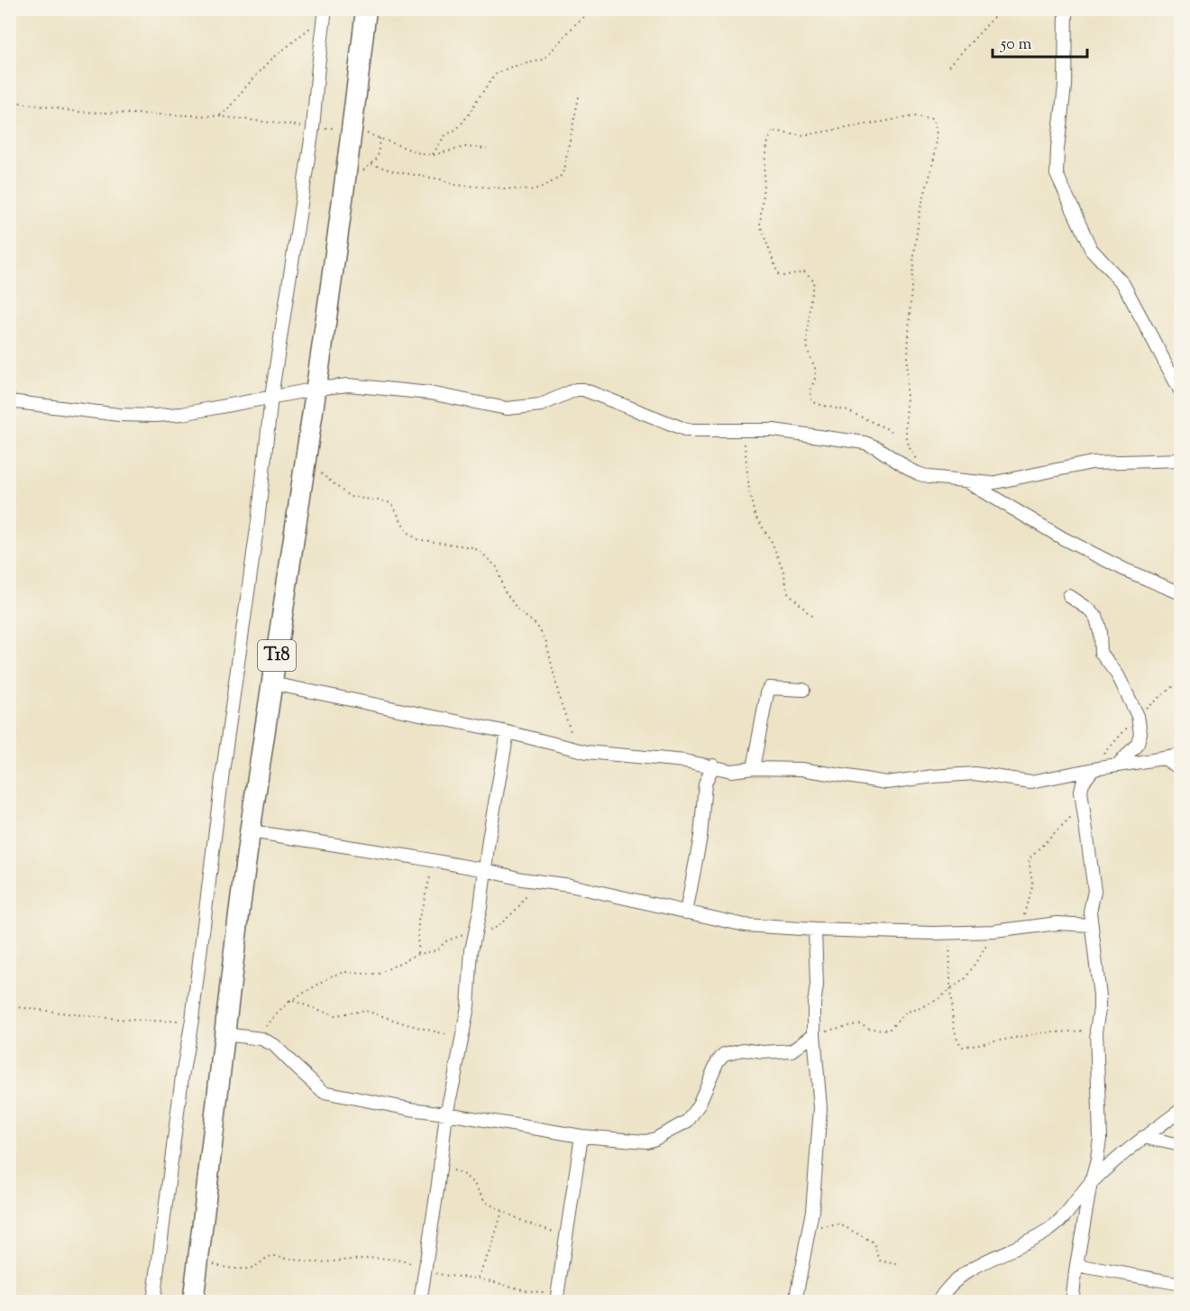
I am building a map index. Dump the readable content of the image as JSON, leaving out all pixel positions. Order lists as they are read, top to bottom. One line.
{"streets":{"highway":["T18"]},"scale_bar":"50 m"}
